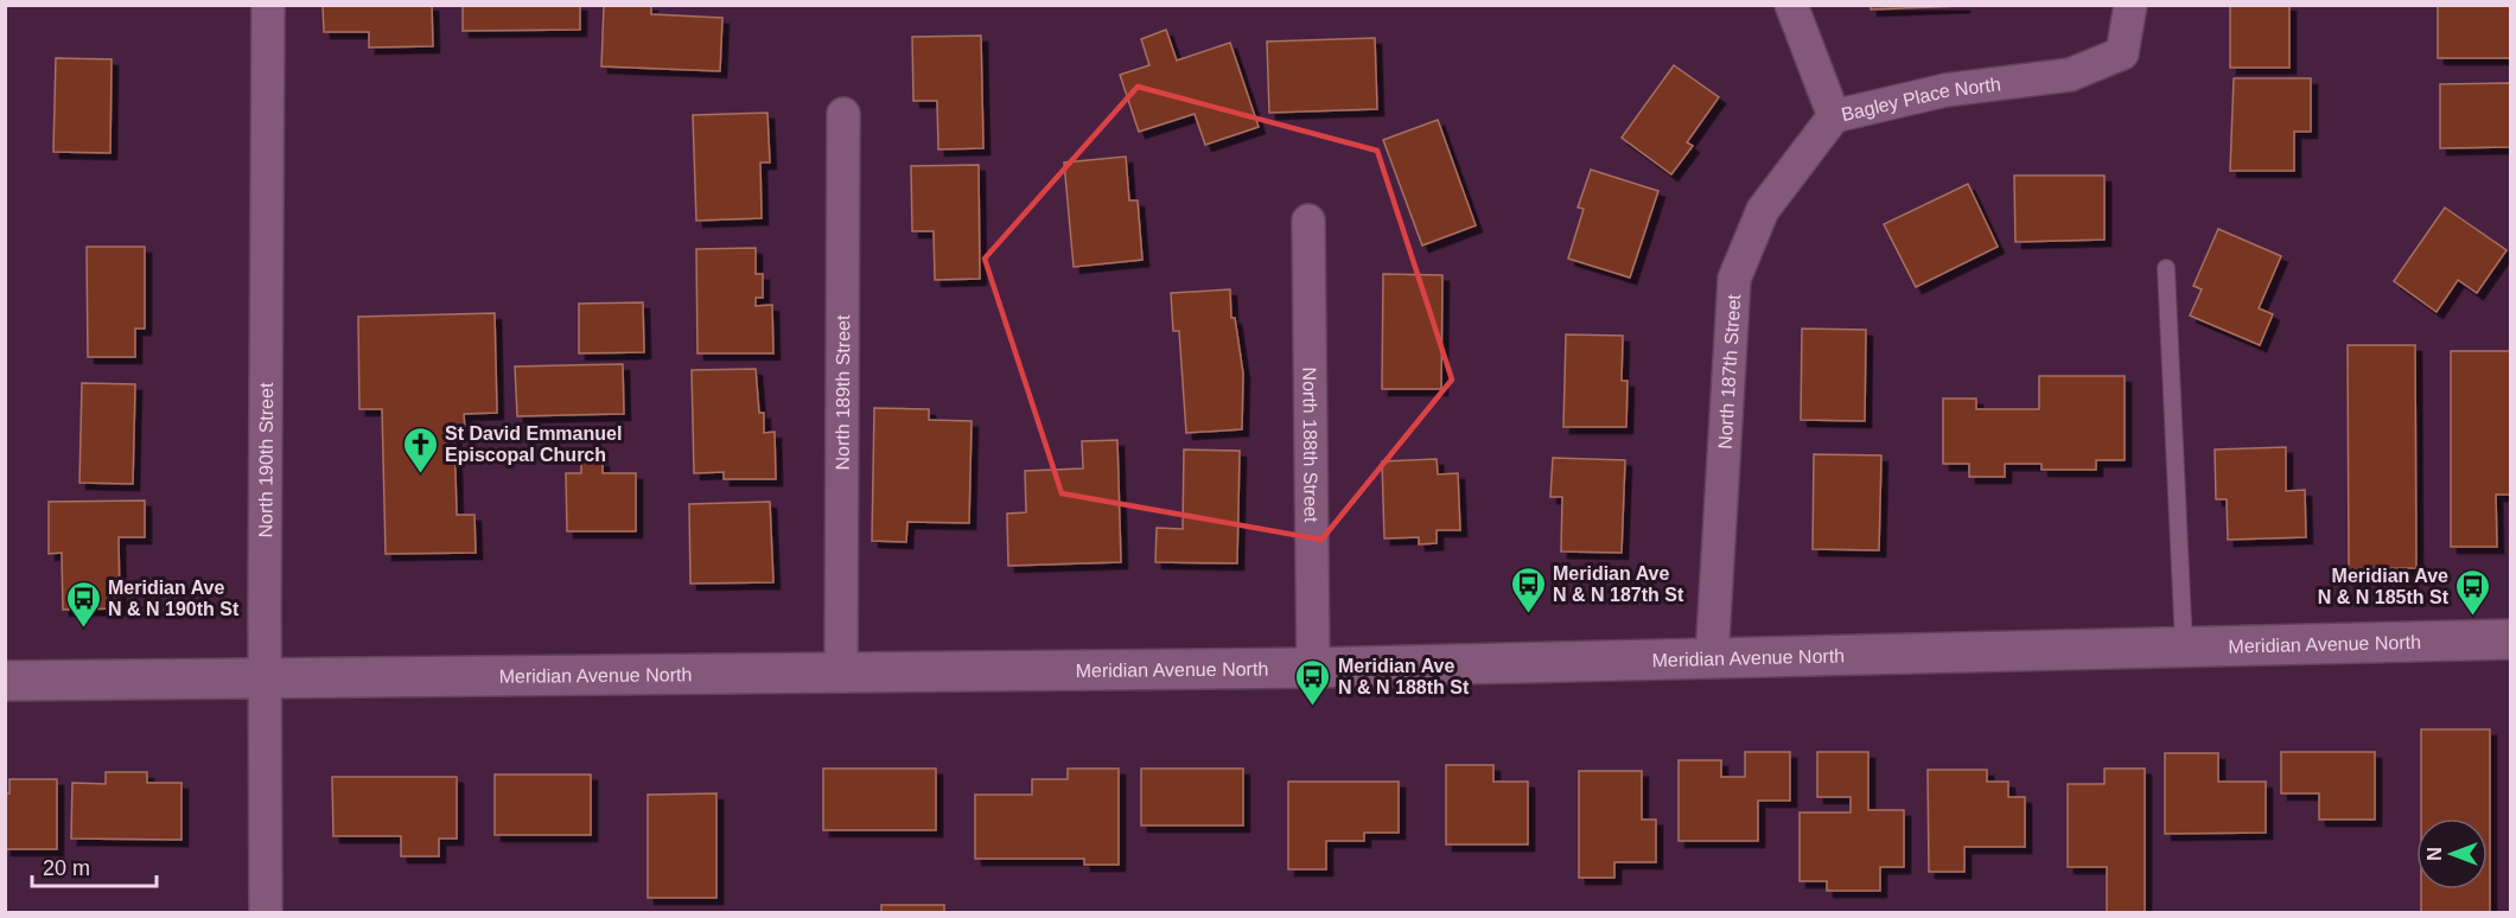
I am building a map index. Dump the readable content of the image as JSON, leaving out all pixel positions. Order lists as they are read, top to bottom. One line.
{"streets":{"street":["Bagley Place North","North 187th Street","North 189th Street","North 188th Street","North 190th Street","Meridian Avenue North"]},"crossings":[["Bagley Place North","North 187th Street"],["North 187th Street","Meridian Avenue North"],["North 189th Street","Meridian Avenue North"],["North 188th Street","Meridian Avenue North"],["North 190th Street","Meridian Avenue North"]],"places":{"church":["St David Emmanuel Episcopal Church"],"bus stop":["Meridian Ave N & N 187th St","Meridian Ave N & N 185th St","Meridian Ave N & N 190th St","Meridian Ave N & N 188th St"]},"scale_bar":"20 m","north":"left"}
